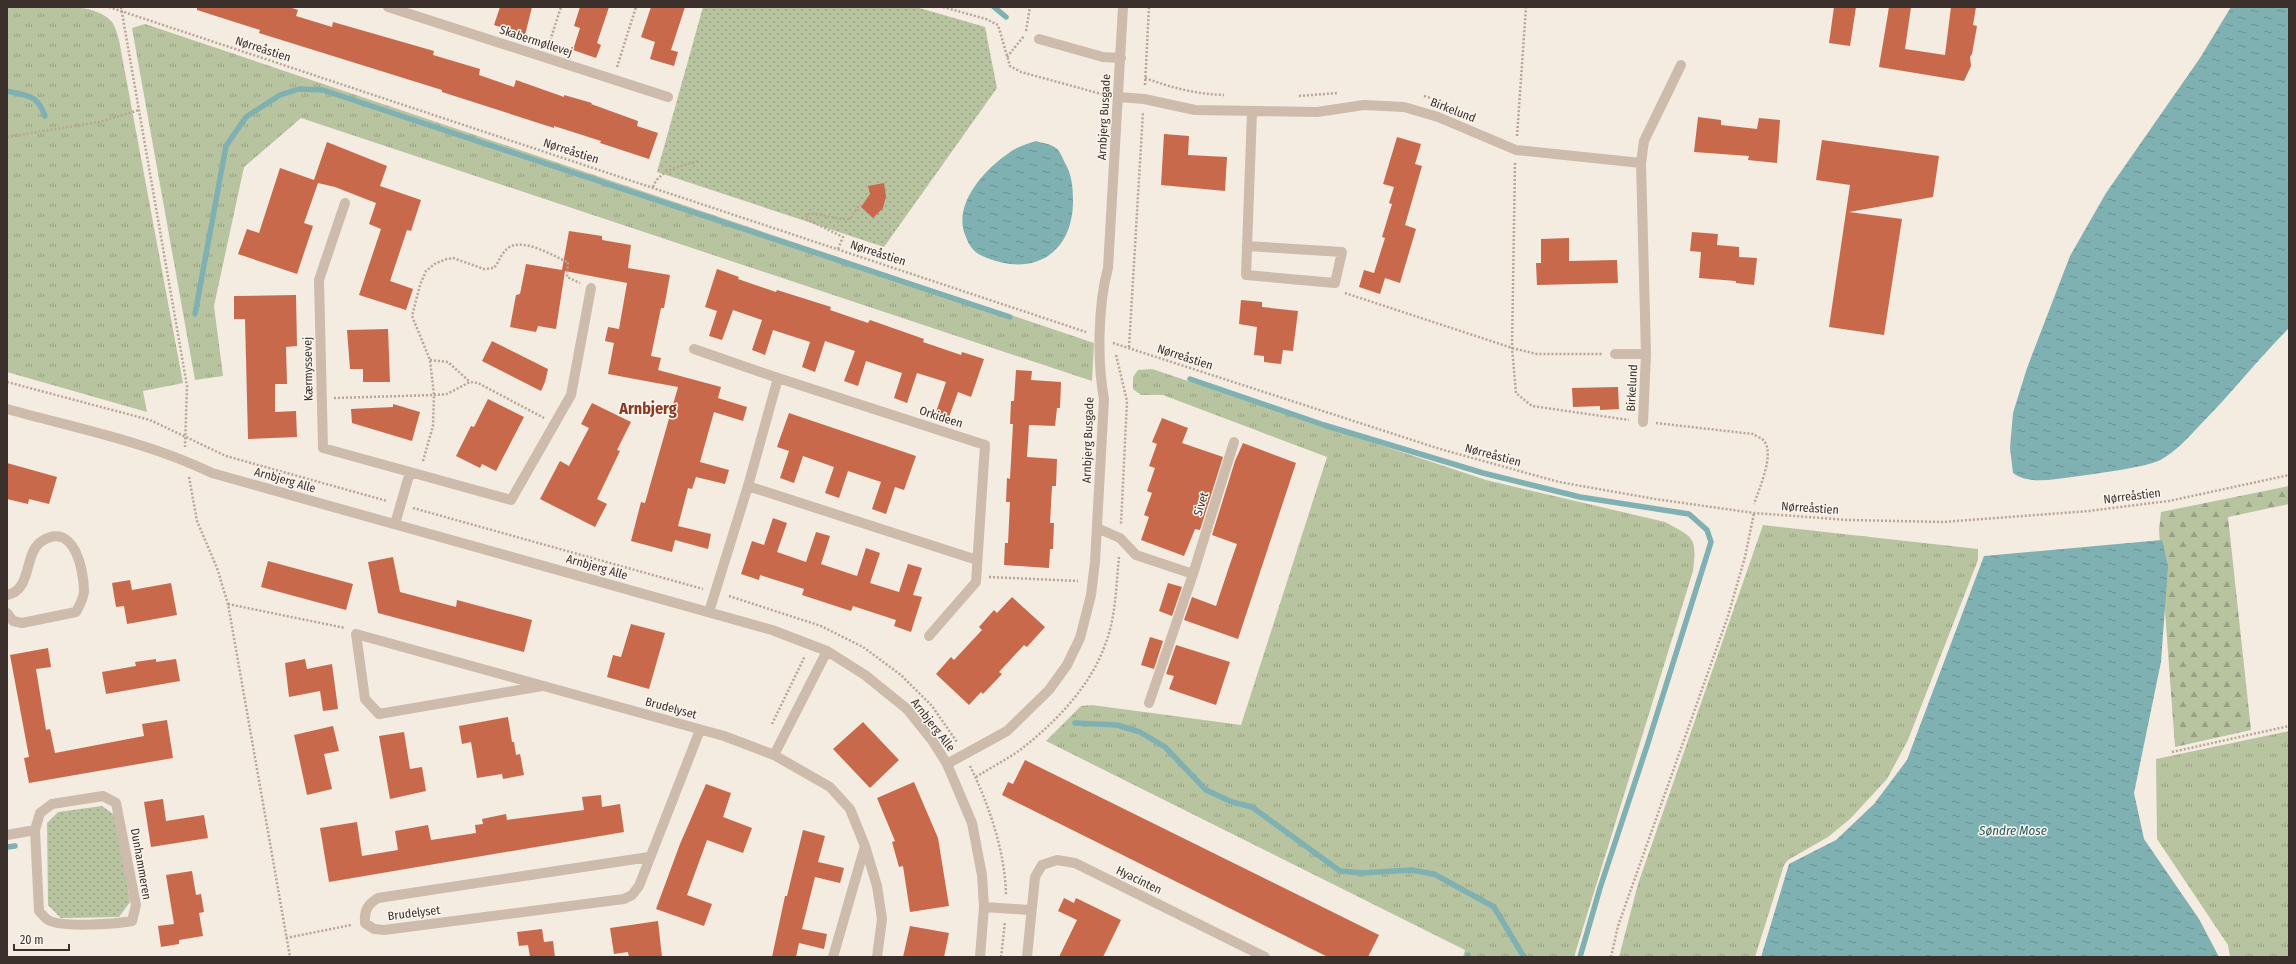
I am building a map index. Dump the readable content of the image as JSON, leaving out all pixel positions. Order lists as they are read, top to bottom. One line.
{"streets":{"street":["Skabermøllevej","Birkelund","Arnbjerg Busgade","Kærmyssevej","Orkideen","Arnbjerg Alle","Sivet","Brudelyset","Dunhammeren","Hyacinten"],"path":["Nørreåstien"]},"crossings":[["Nørreåstien","Arnbjerg Busgade"],["Birkelund","Arnbjerg Busgade"],["Arnbjerg Busgade","Arnbjerg Alle"]],"districts":["Arnbjerg"],"water":["Søndre Mose"],"scale_bar":"20 m"}
